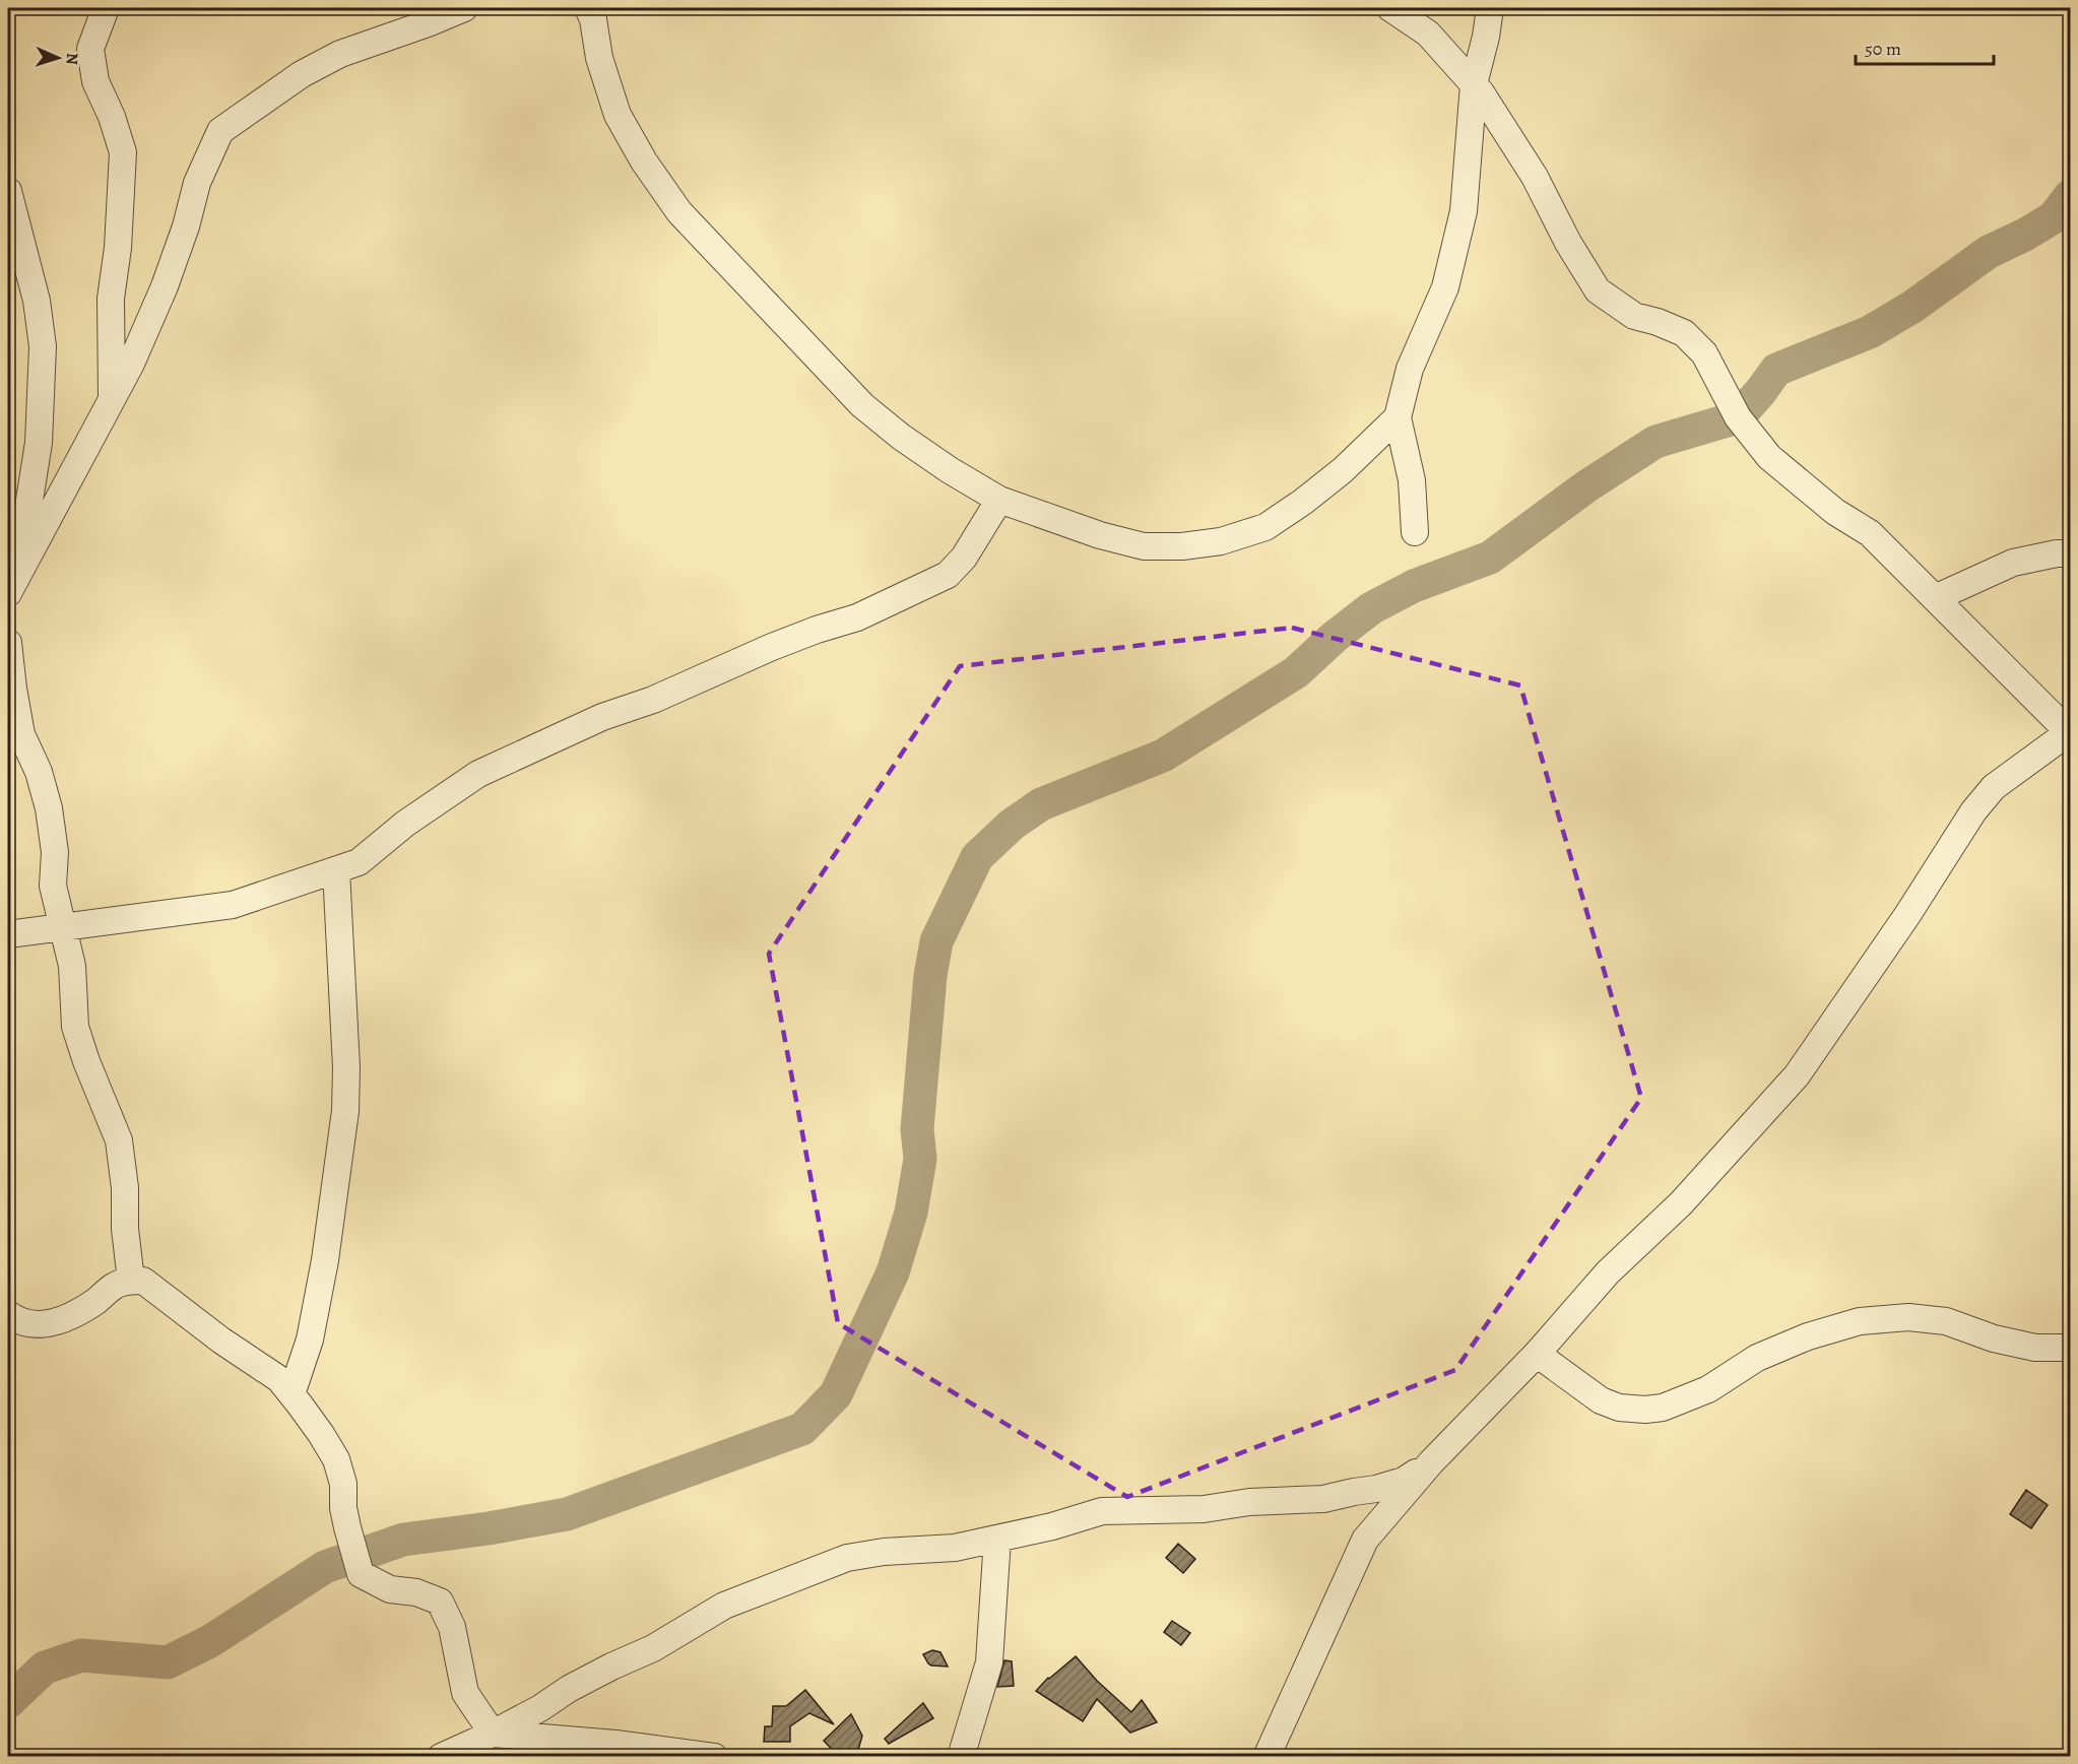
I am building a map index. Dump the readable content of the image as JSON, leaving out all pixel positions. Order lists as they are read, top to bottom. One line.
{"scale_bar":"50 m","north":"right"}
